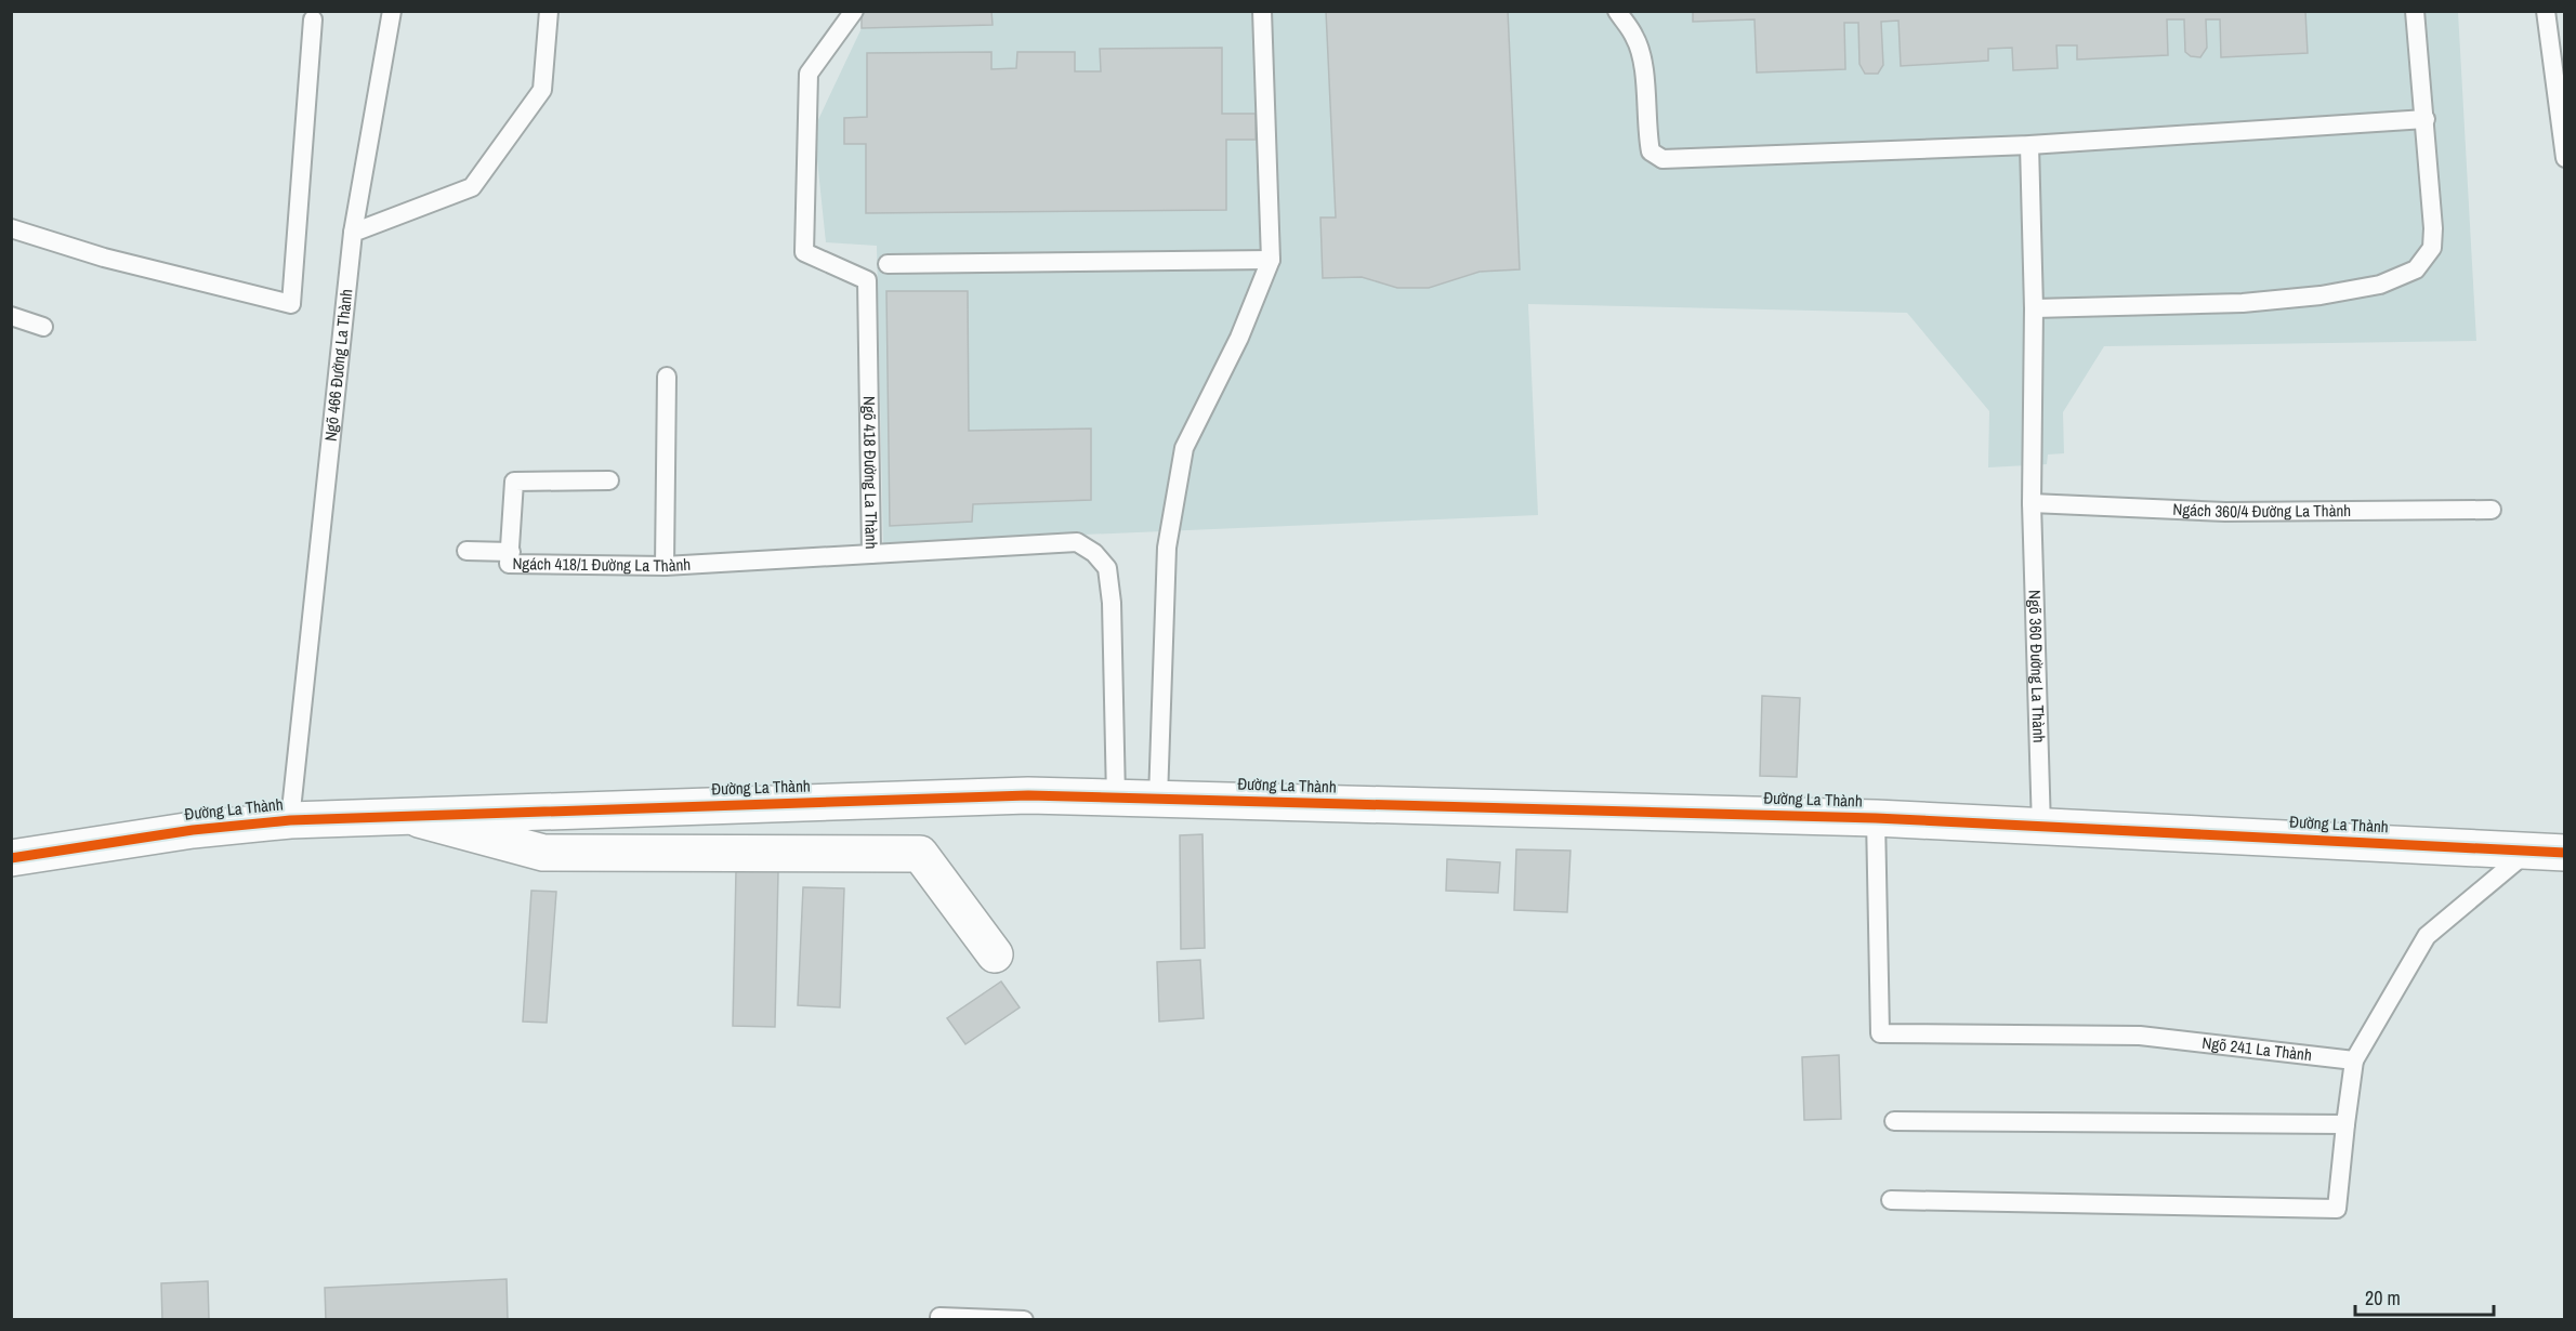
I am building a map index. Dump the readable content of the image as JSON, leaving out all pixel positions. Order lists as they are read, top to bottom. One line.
{"streets":{"street":["Đường La Thành"],"lane":["Ngõ 466 Đường La Thành","Ngõ 418 Đường La Thành","Ngách 360/4 Đường La Thành","Ngách 418/1 Đường La Thành","Ngõ 360 Đường La Thành","Ngõ 241 La Thành"]},"crossings":[["Ngõ 466 Đường La Thành","Đường La Thành"],["Ngõ 418 Đường La Thành","Ngách 418/1 Đường La Thành"],["Ngõ 418 Đường La Thành","Đường La Thành"],["Ngách 360/4 Đường La Thành","Ngõ 360 Đường La Thành"],["Ngõ 360 Đường La Thành","Đường La Thành"],["Đường La Thành","Ngõ 241 La Thành"]],"scale_bar":"20 m"}
